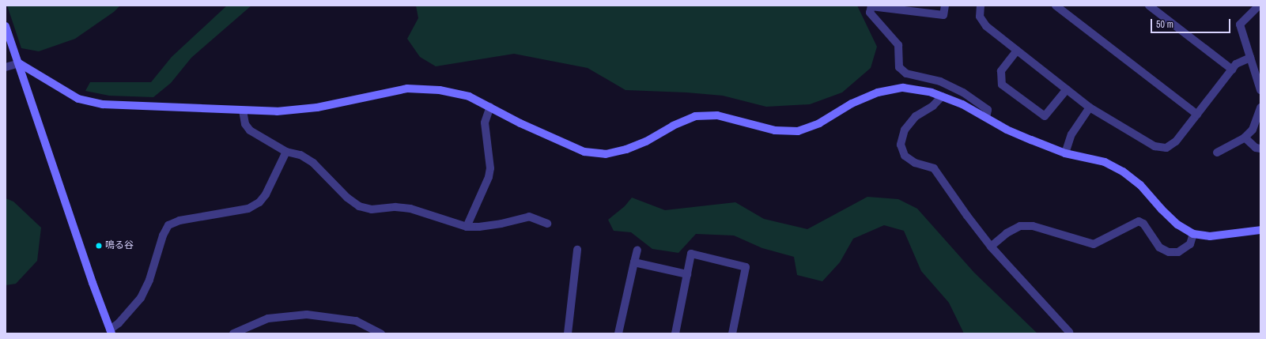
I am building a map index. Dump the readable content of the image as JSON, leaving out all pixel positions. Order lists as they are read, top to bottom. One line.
{"places":["鳴る谷"],"scale_bar":"50 m"}
